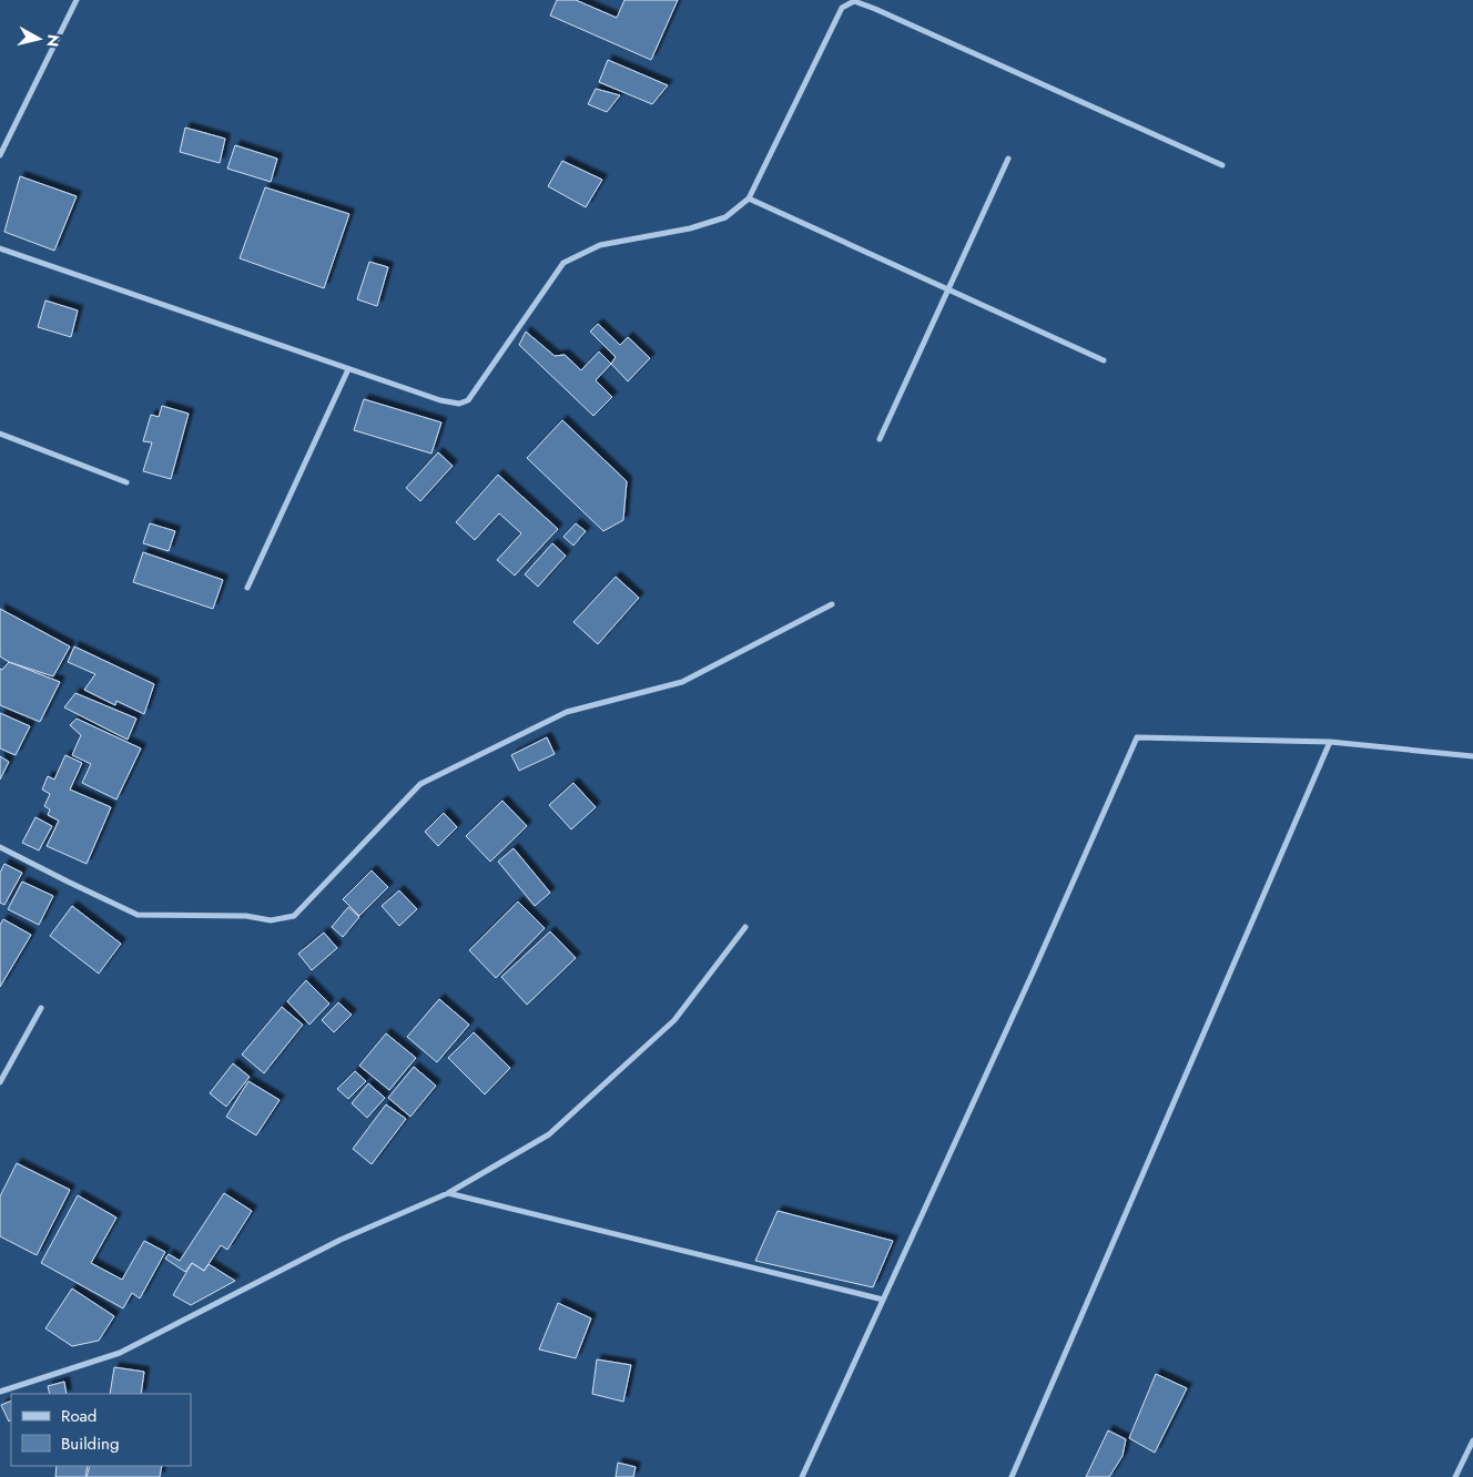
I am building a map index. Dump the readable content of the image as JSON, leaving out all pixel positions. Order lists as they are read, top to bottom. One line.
{"legend":["Road","Building"],"north":"right"}
